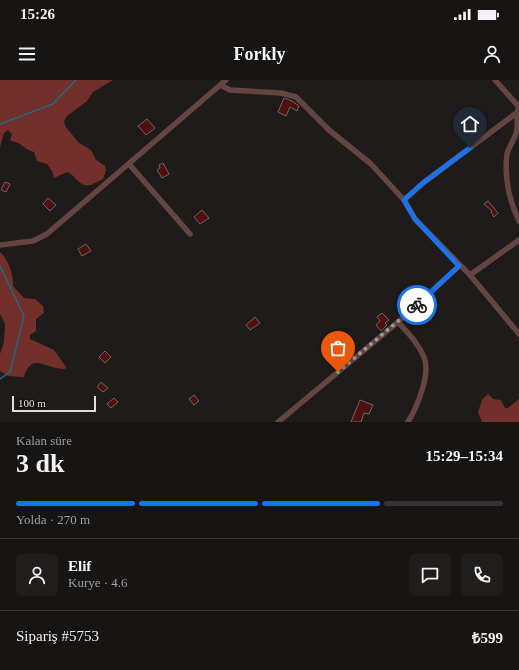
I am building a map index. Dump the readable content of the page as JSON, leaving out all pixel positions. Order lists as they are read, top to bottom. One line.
{"scale_bar":"100 m","page":{"status":"15:26","header":"Forkly","scale":"100 m","heading":["3 dk","Kalan süre","15:29–15:34"],"panel":["Elif","Kurye · 4.6","Sipariş #5753","₺599"],"bar":"Yolda · 270 m"}}
